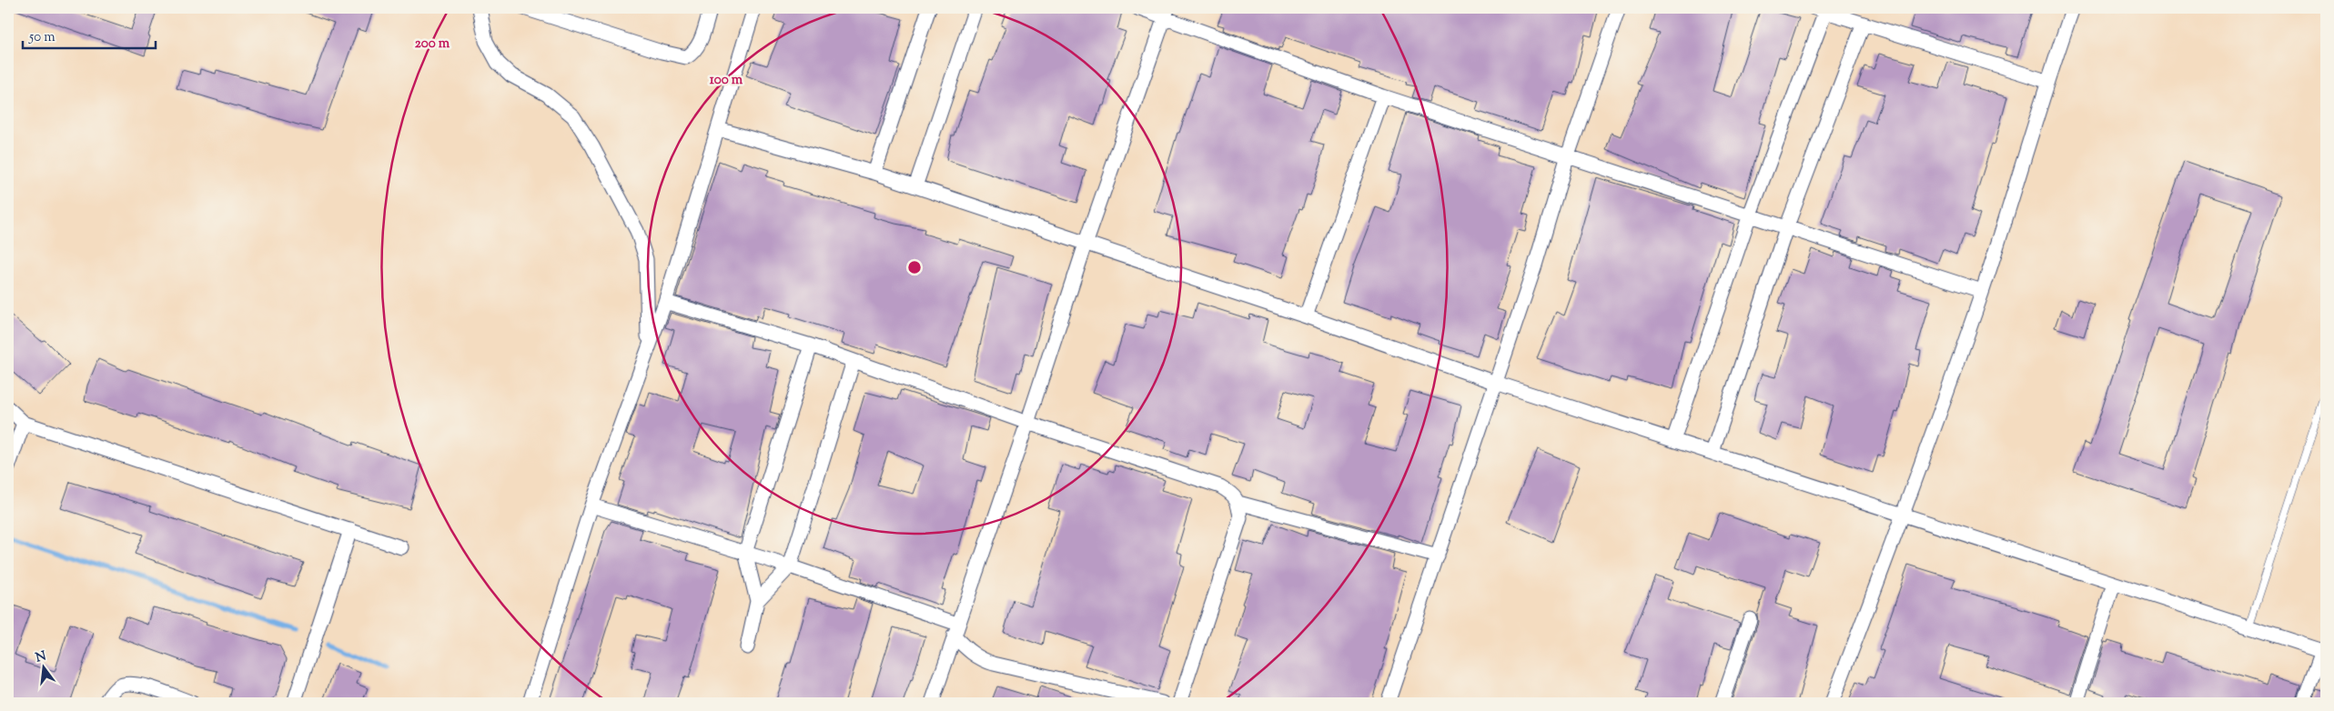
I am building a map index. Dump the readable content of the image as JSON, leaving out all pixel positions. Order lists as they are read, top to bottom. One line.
{"scale_bar":"50 m","north":"top","rings":["200 m","100 m"]}
